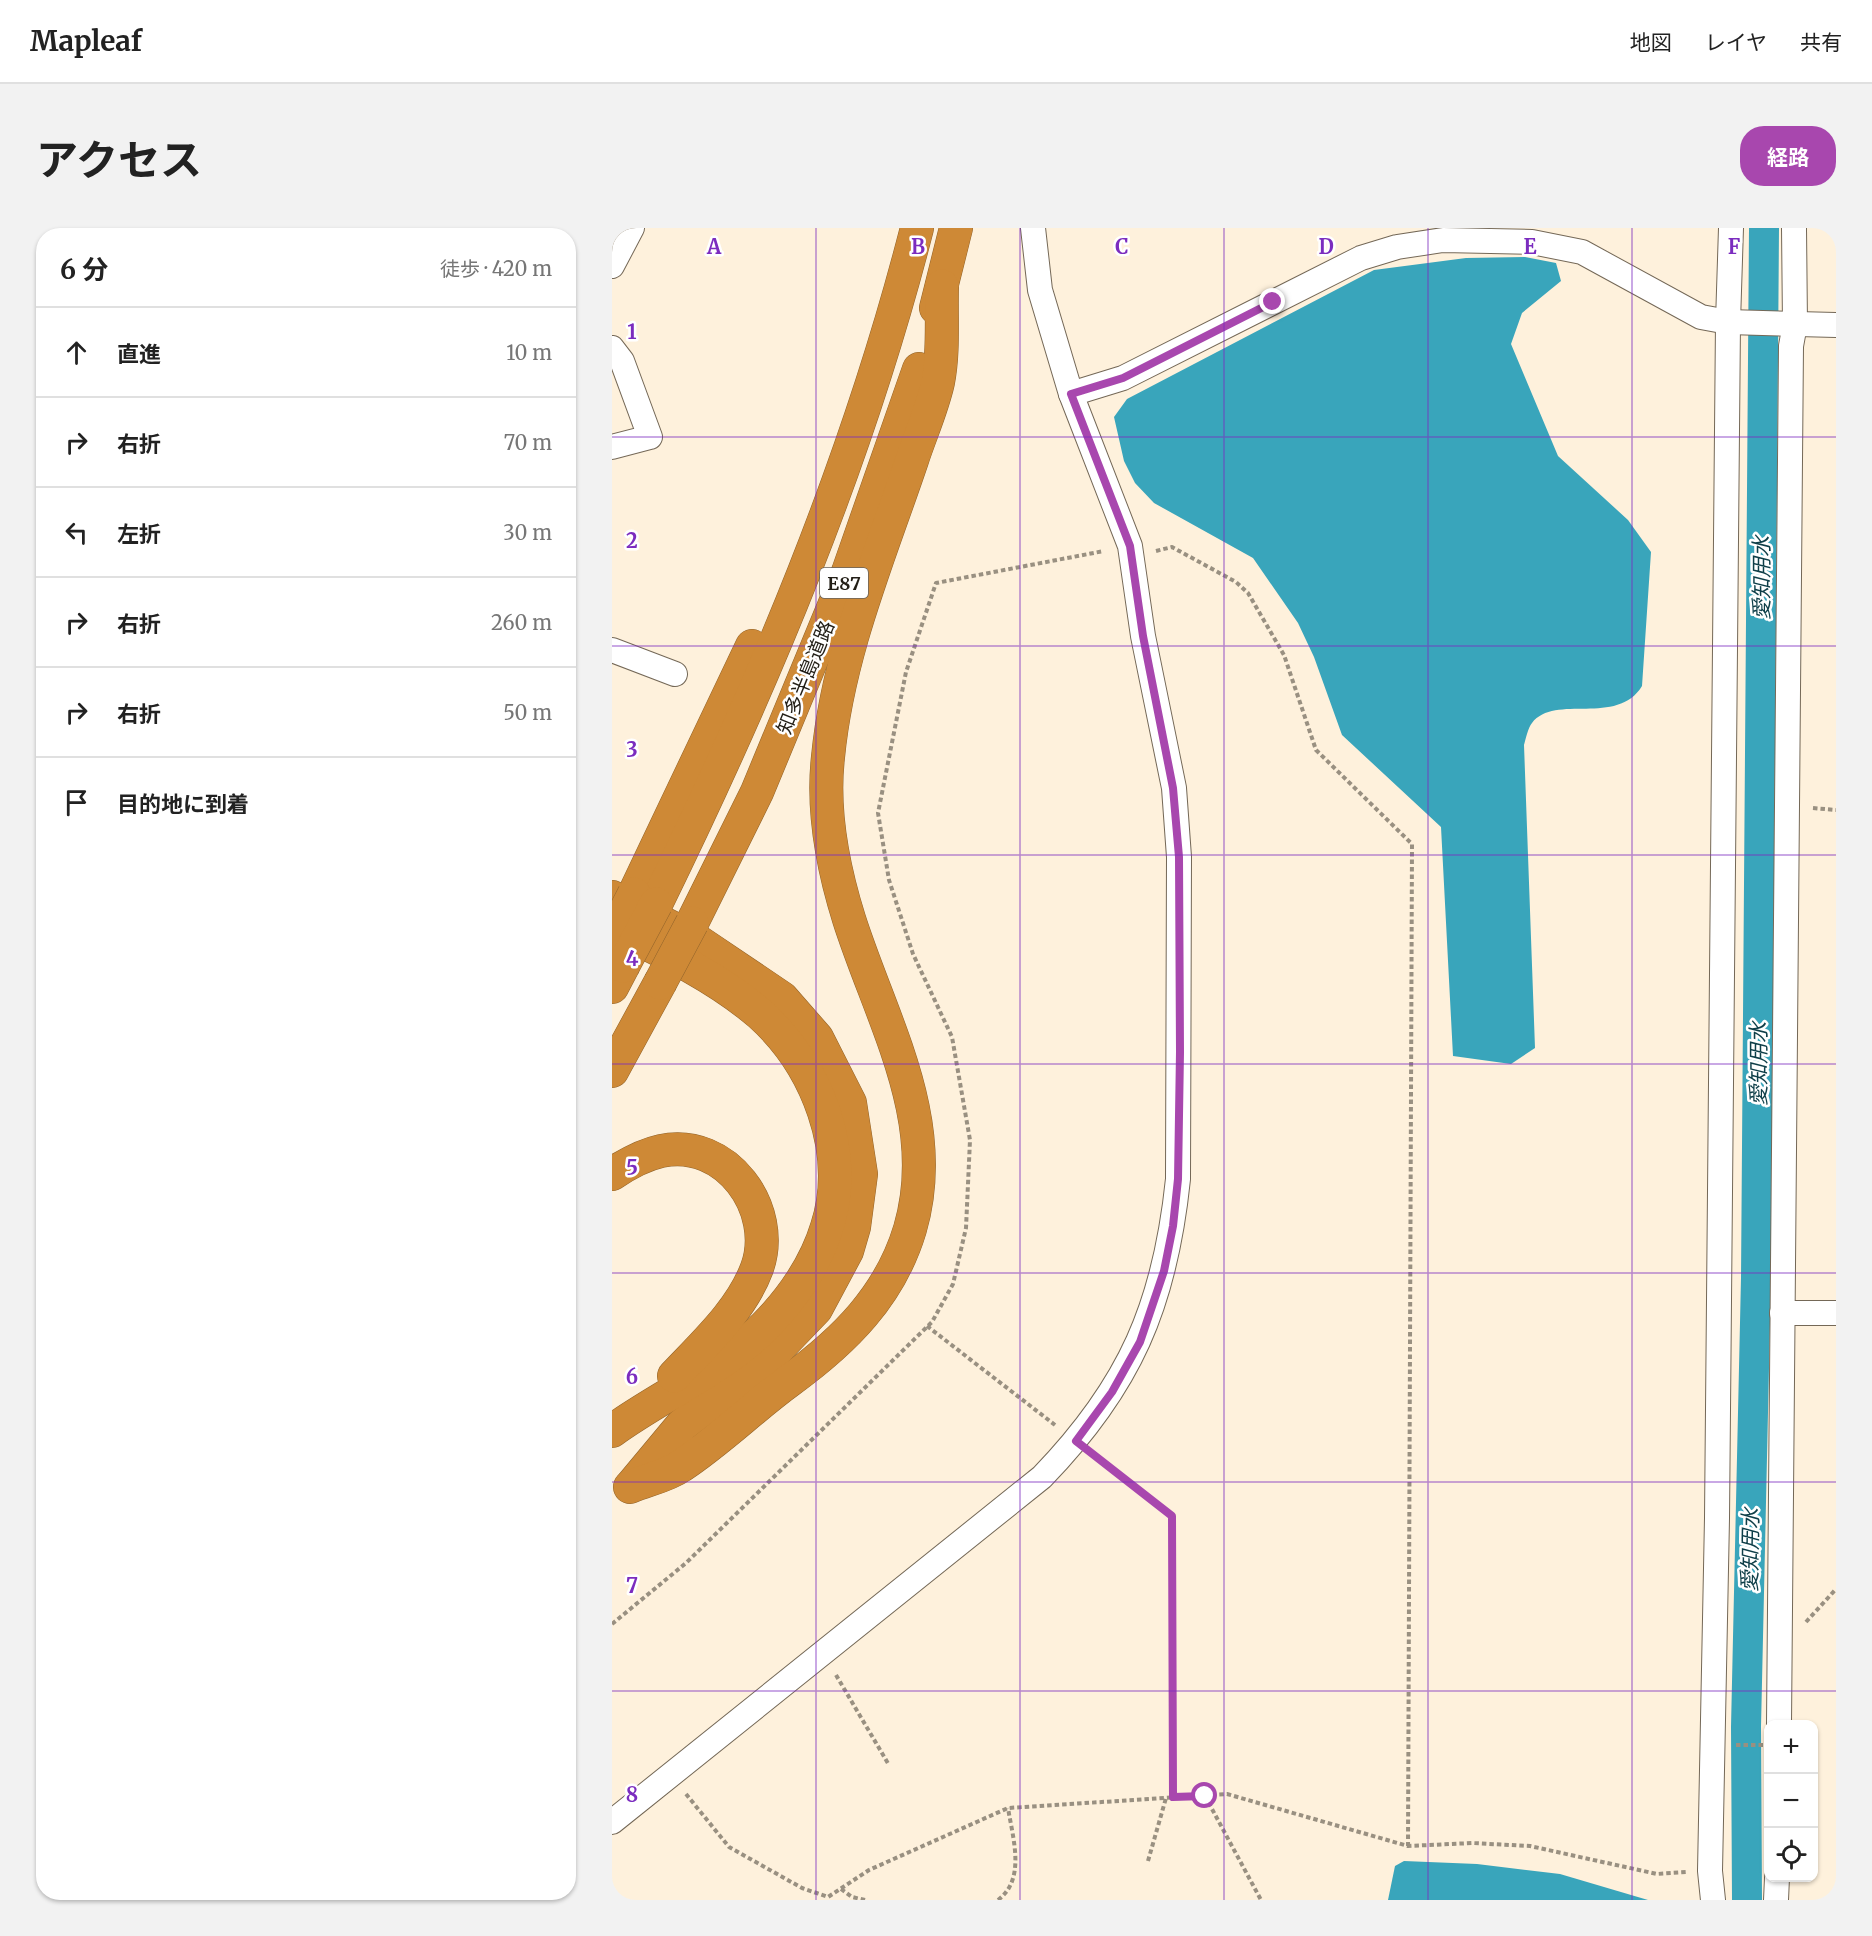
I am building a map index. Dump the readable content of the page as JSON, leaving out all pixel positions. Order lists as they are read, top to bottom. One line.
{"streets":{"highway":["E87","知多半島道路"]},"water":["愛知用水"],"page":{"header":"Mapleaf","nav":["地図","レイヤ","共有"],"title":"アクセス","buttons":"経路","heading":["6 分","徒歩 · 420 m"],"list":[["直進","10 m"],["右折","70 m"],["左折","30 m"],["右折","260 m"],["右折","50 m"],"目的地に到着"],"map_buttons":["+","−"]},"grid":{"columns":["A","B","C","D","E","F"],"rows":["1","2","3","4","5","6","7","8"]}}
